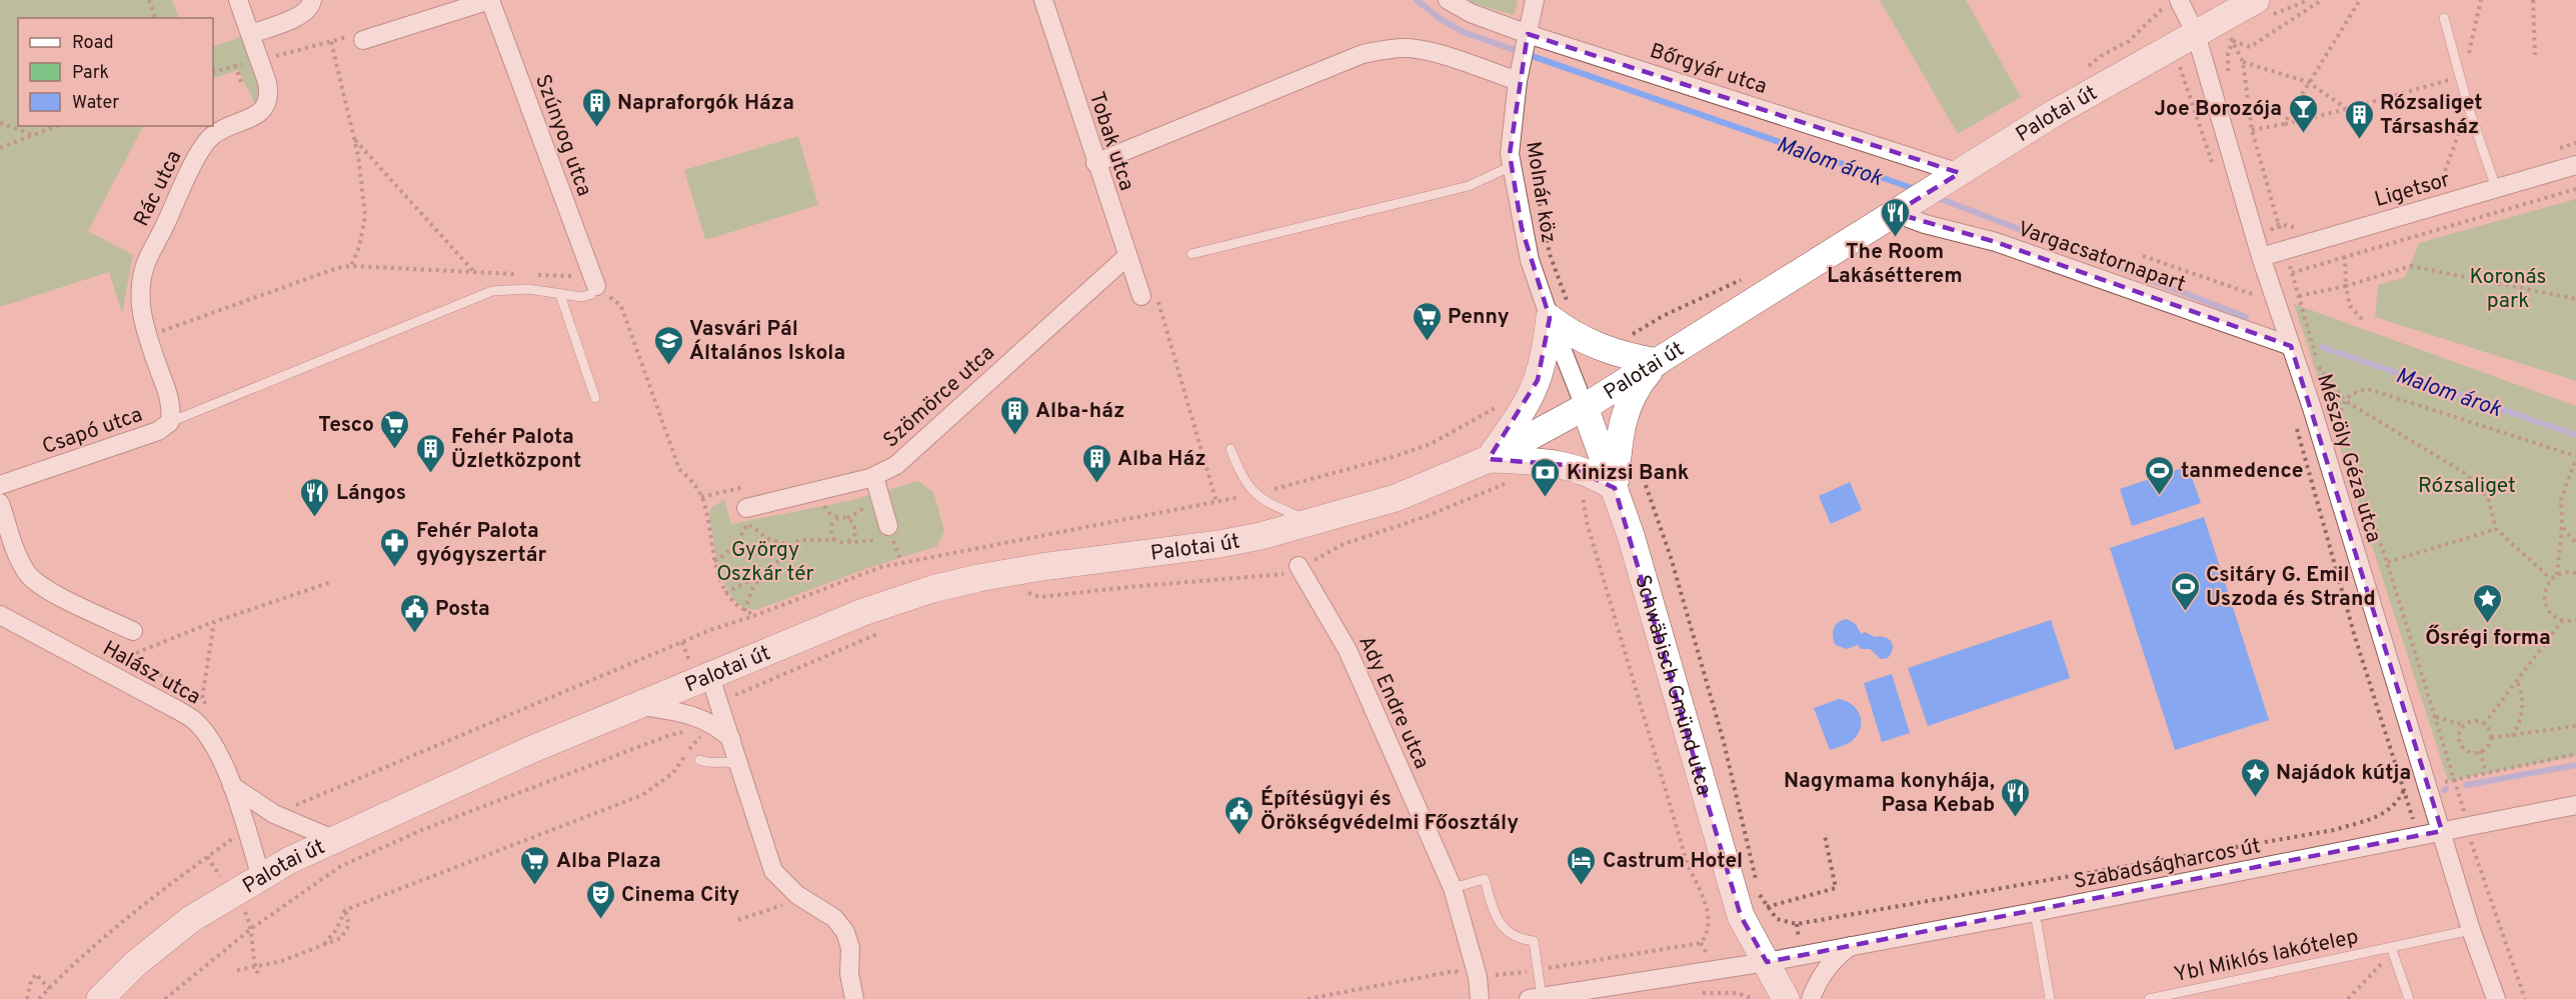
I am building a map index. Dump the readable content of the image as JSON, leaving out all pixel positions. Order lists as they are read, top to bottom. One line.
{"streets":{"main road":["Palotai út","Schwäbisch Gmünd utca"],"street":["Bőrgyár utca","Szúnyog utca","Tobak utca","Rác utca","Ligetsor","Molnár köz","Vargacsatornapart","Szömörce utca","Csapó utca","Mészöly Géza utca","Halász utca","Ady Endre utca","Szabadságharcos út"],"lane":["Ybl Miklós lakótelep"]},"crossings":[["Bőrgyár utca","Palotai út"],["Bőrgyár utca","Molnár köz"],["Palotai út","Vargacsatornapart"],["Palotai út","Mészöly Géza utca"],["Palotai út","Halász utca"],["Palotai út","Schwäbisch Gmünd utca"],["Tobak utca","Szömörce utca"],["Rác utca","Csapó utca"],["Ligetsor","Mészöly Géza utca"],["Vargacsatornapart","Mészöly Géza utca"],["Mészöly Géza utca","Szabadságharcos út"],["Mészöly Géza utca","Ybl Miklós lakótelep"],["Schwäbisch Gmünd utca","Szabadságharcos út"]],"water":["Malom árok"],"parks":["Koronás park","Rózsaliget","György Oszkár tér"],"places":{"building":["Napraforgók Háza","Rózsaliget Társasház","Alba-ház","Fehér Palota Üzletközpont","Alba Ház"],"bar":["Joe Borozója"],"restaurant":["The Room Lakásétterem","Lángos","Nagymama konyhája, Pasa Kebab"],"supermarket":["Penny","Tesco","Alba Plaza"],"school or university":["Vasvári Pál Általános Iskola"],"sports":["tanmedence","Csitáry G. Emil Uszoda és Strand"],"bank":["Kinizsi Bank"],"pharmacy":["Fehér Palota gyógyszertár"],"place":["Ősrégi forma","Najádok kútja"],"public building":["Posta","Építésügyi és Örökségvédelmi Főosztály"],"hotel":["Castrum Hotel"],"theatre":["Cinema City"]},"legend":["Road","Park","Water"]}
